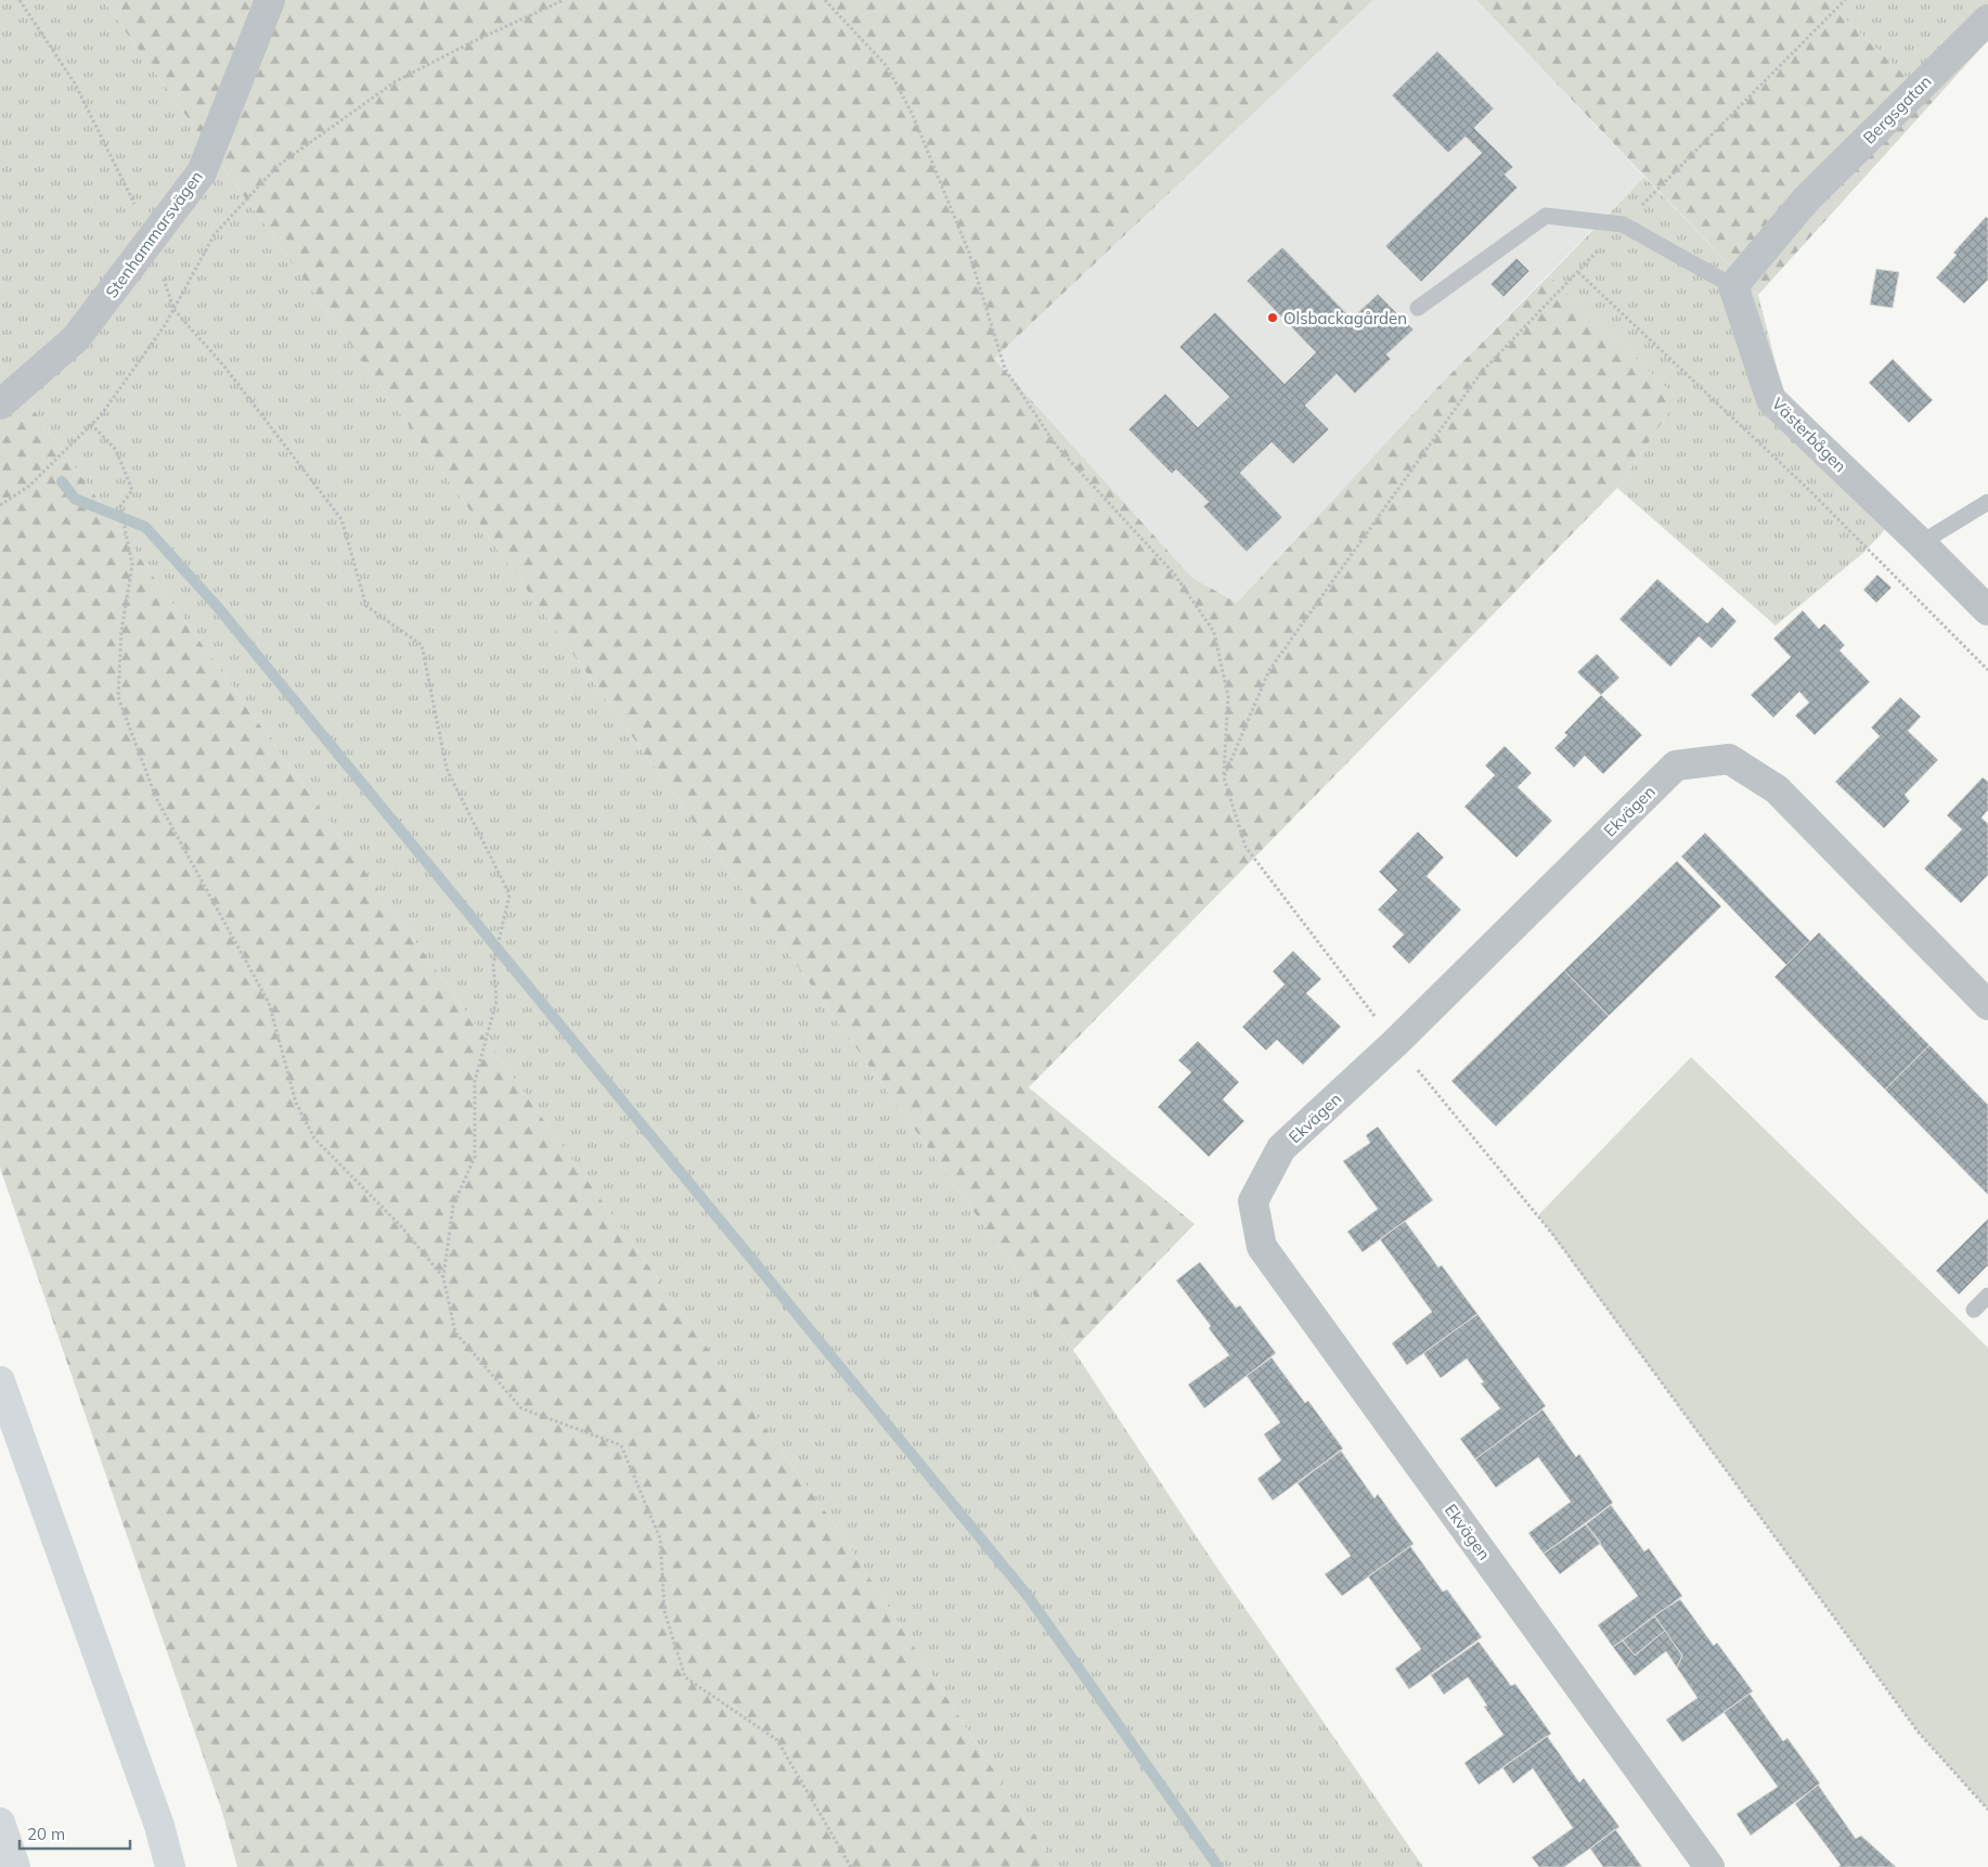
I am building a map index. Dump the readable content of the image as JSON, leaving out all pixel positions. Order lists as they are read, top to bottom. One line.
{"streets":{"street":["Bergsgatan","Stenhammarsvägen","Västerbågen","Ekvägen"]},"crossings":[["Bergsgatan","Västerbågen"]],"places":["Olsbackagården"],"scale_bar":"20 m"}
